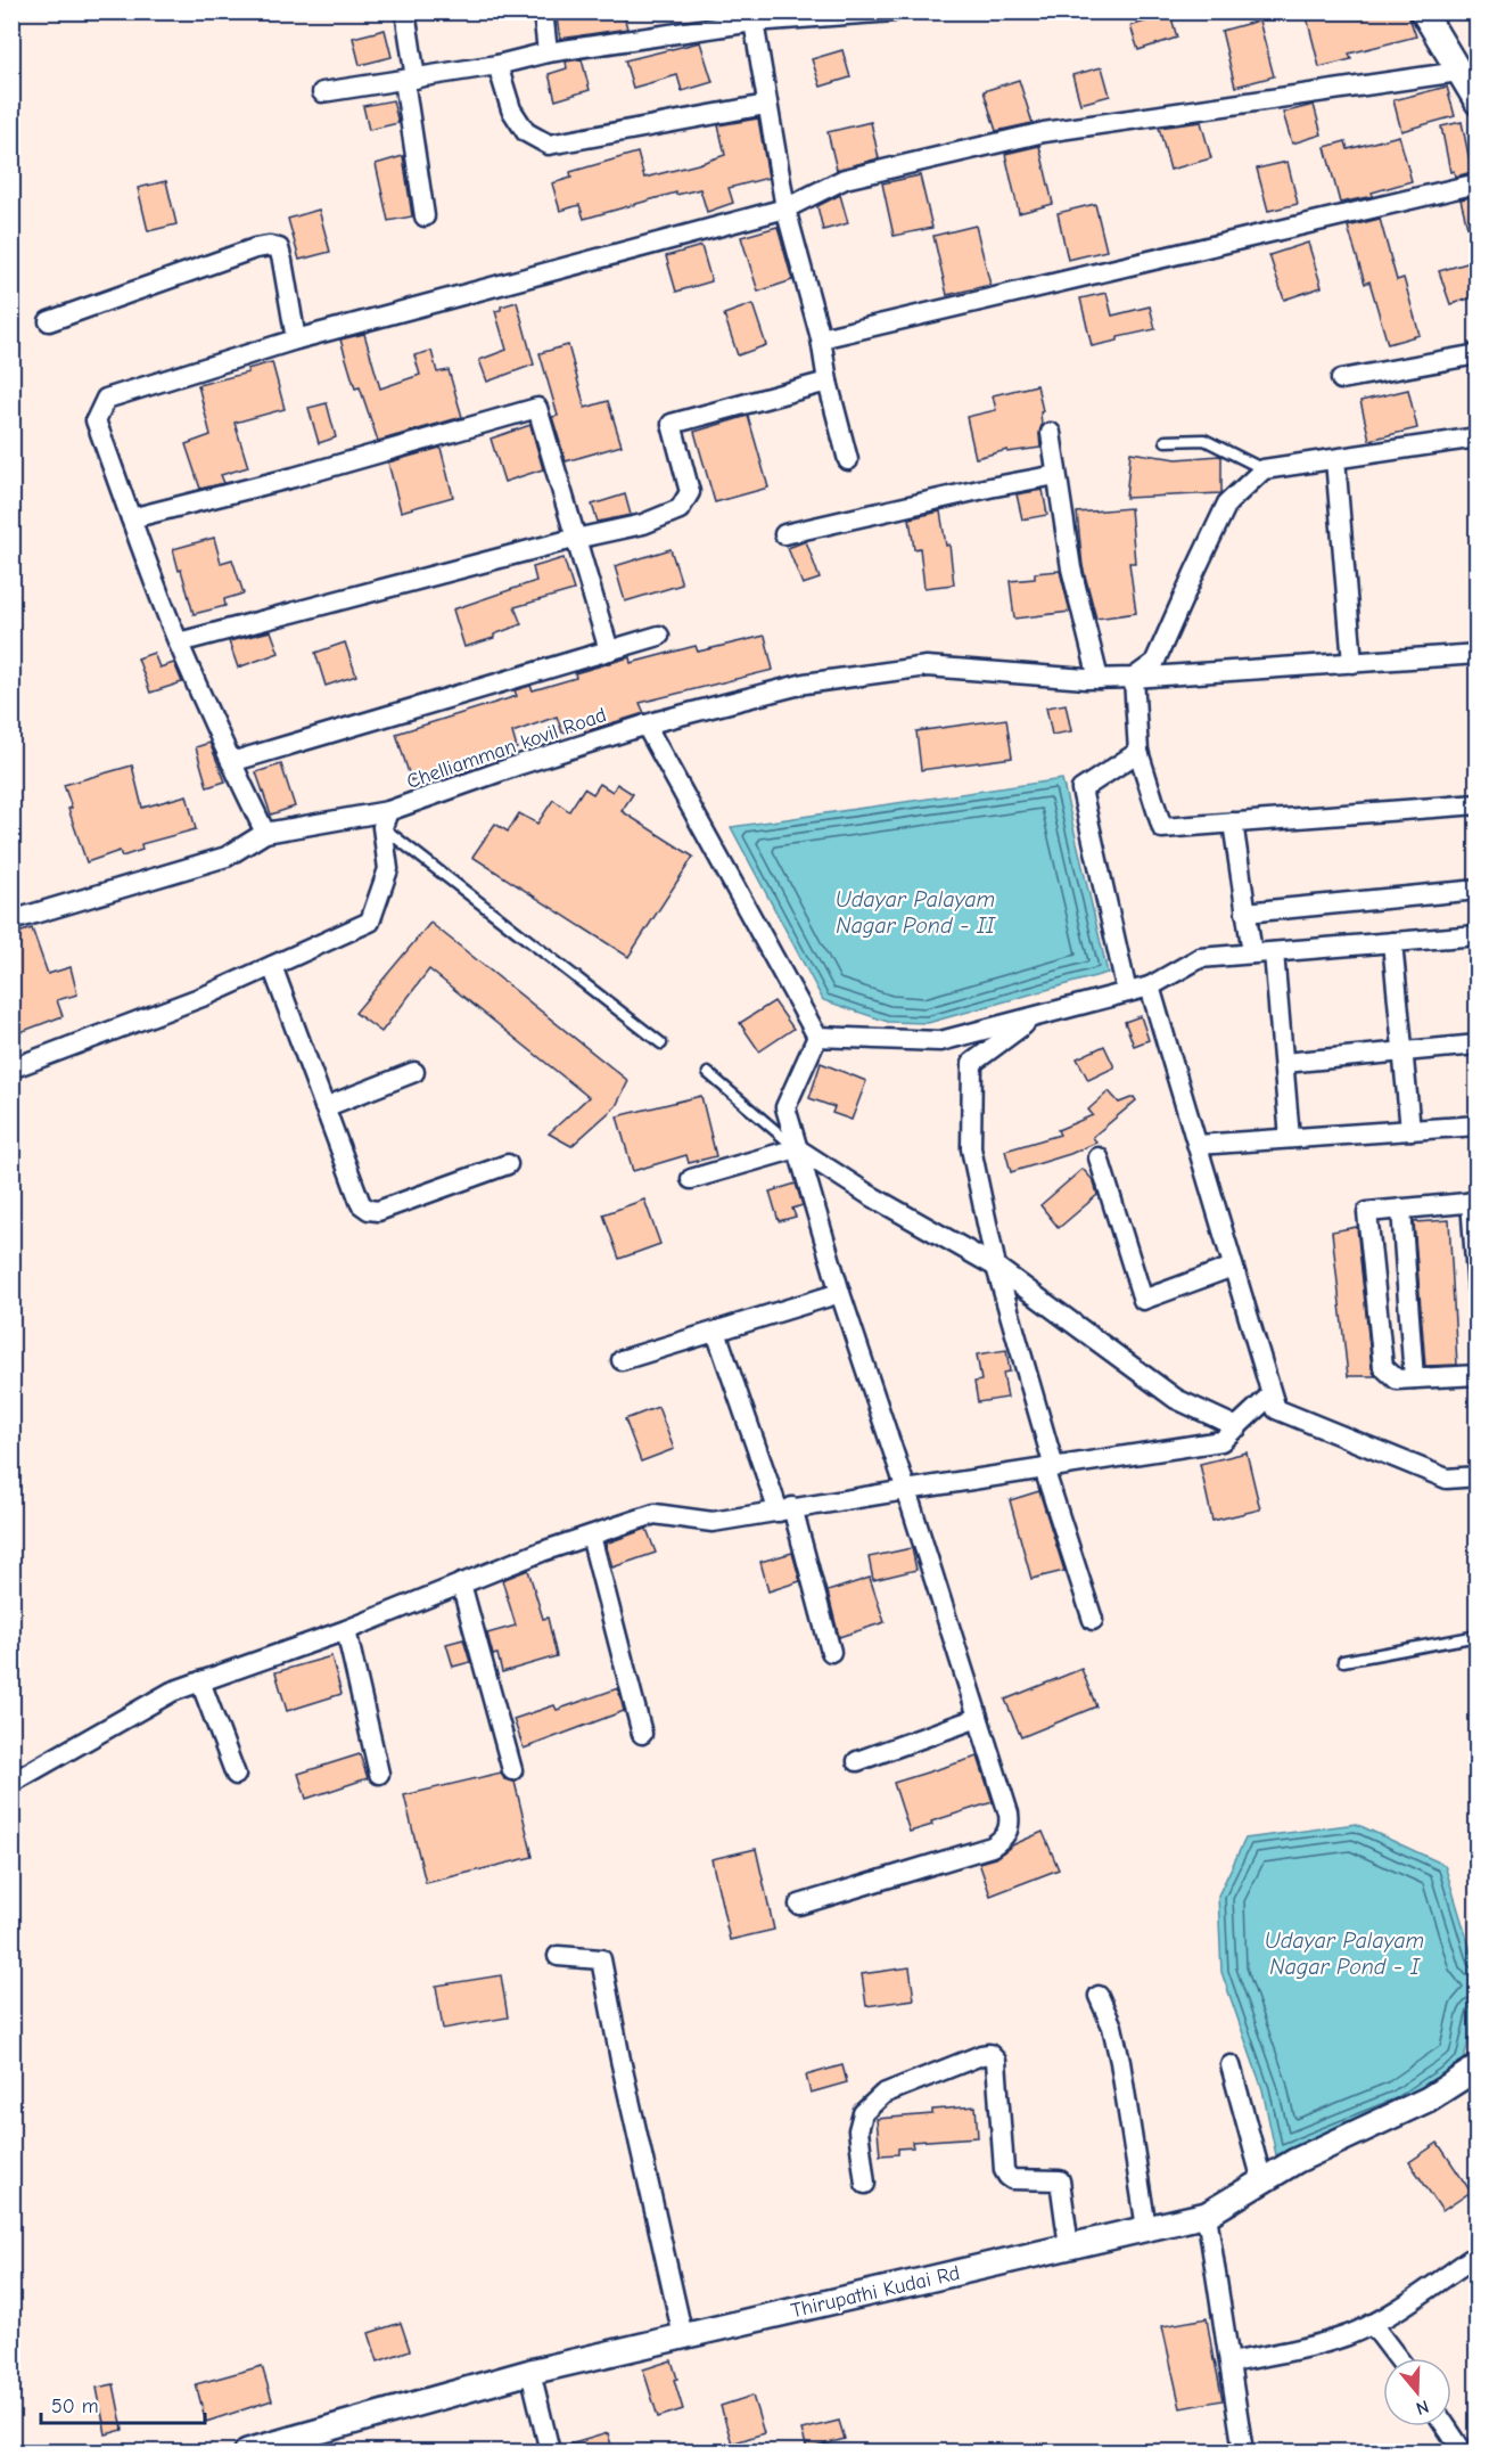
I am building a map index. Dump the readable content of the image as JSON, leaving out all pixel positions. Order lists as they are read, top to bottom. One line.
{"streets":{"street":["Chelliamman kovil Road","Thirupathi Kudai Rd"]},"water":["Udayar Palayam Nagar Pond - II","Udayar Palayam Nagar Pond - I"],"scale_bar":"50 m","north":"bottom"}
